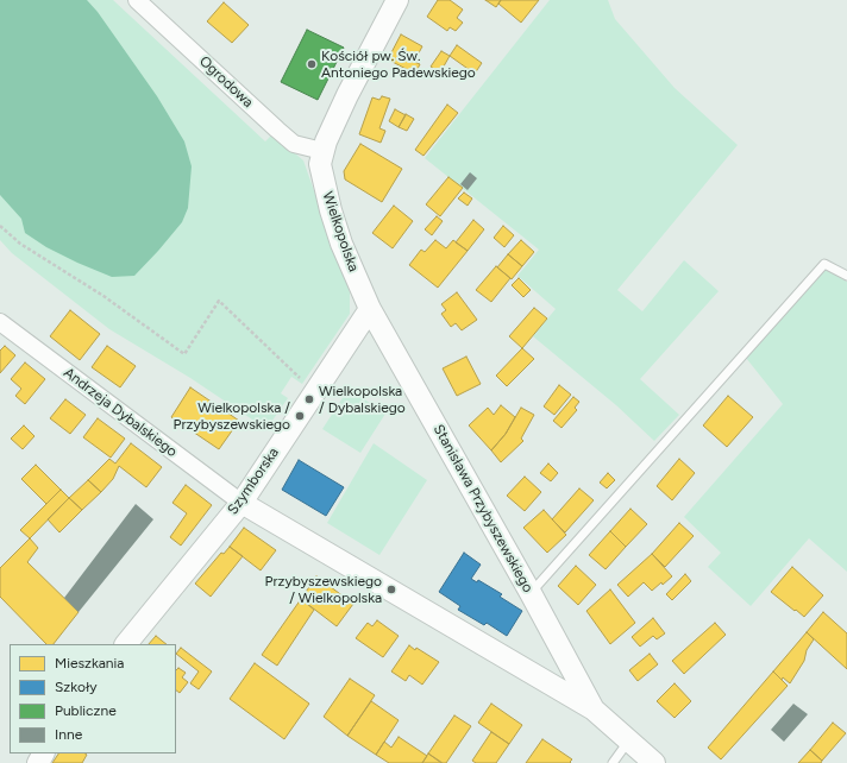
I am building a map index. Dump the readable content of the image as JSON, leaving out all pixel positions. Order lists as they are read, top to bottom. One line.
{"streets":{"street":["Ogrodowa","Wielkopolska","Andrzeja Dybalskiego","Szymborska","Stanisława Przybyszewskiego"]},"crossings":[["Ogrodowa","Wielkopolska"],["Wielkopolska","Szymborska"],["Wielkopolska","Stanisława Przybyszewskiego"],["Andrzeja Dybalskiego","Szymborska"],["Andrzeja Dybalskiego","Stanisława Przybyszewskiego"],["Szymborska","Stanisława Przybyszewskiego"]],"places":["Kościół pw. Św. Antoniego Padewskiego","Wielkopolska / Dybalskiego","Wielkopolska / Przybyszewskiego","Przybyszewskiego / Wielkopolska"],"legend":["Mieszkania","Szkoły","Publiczne","Inne"]}
